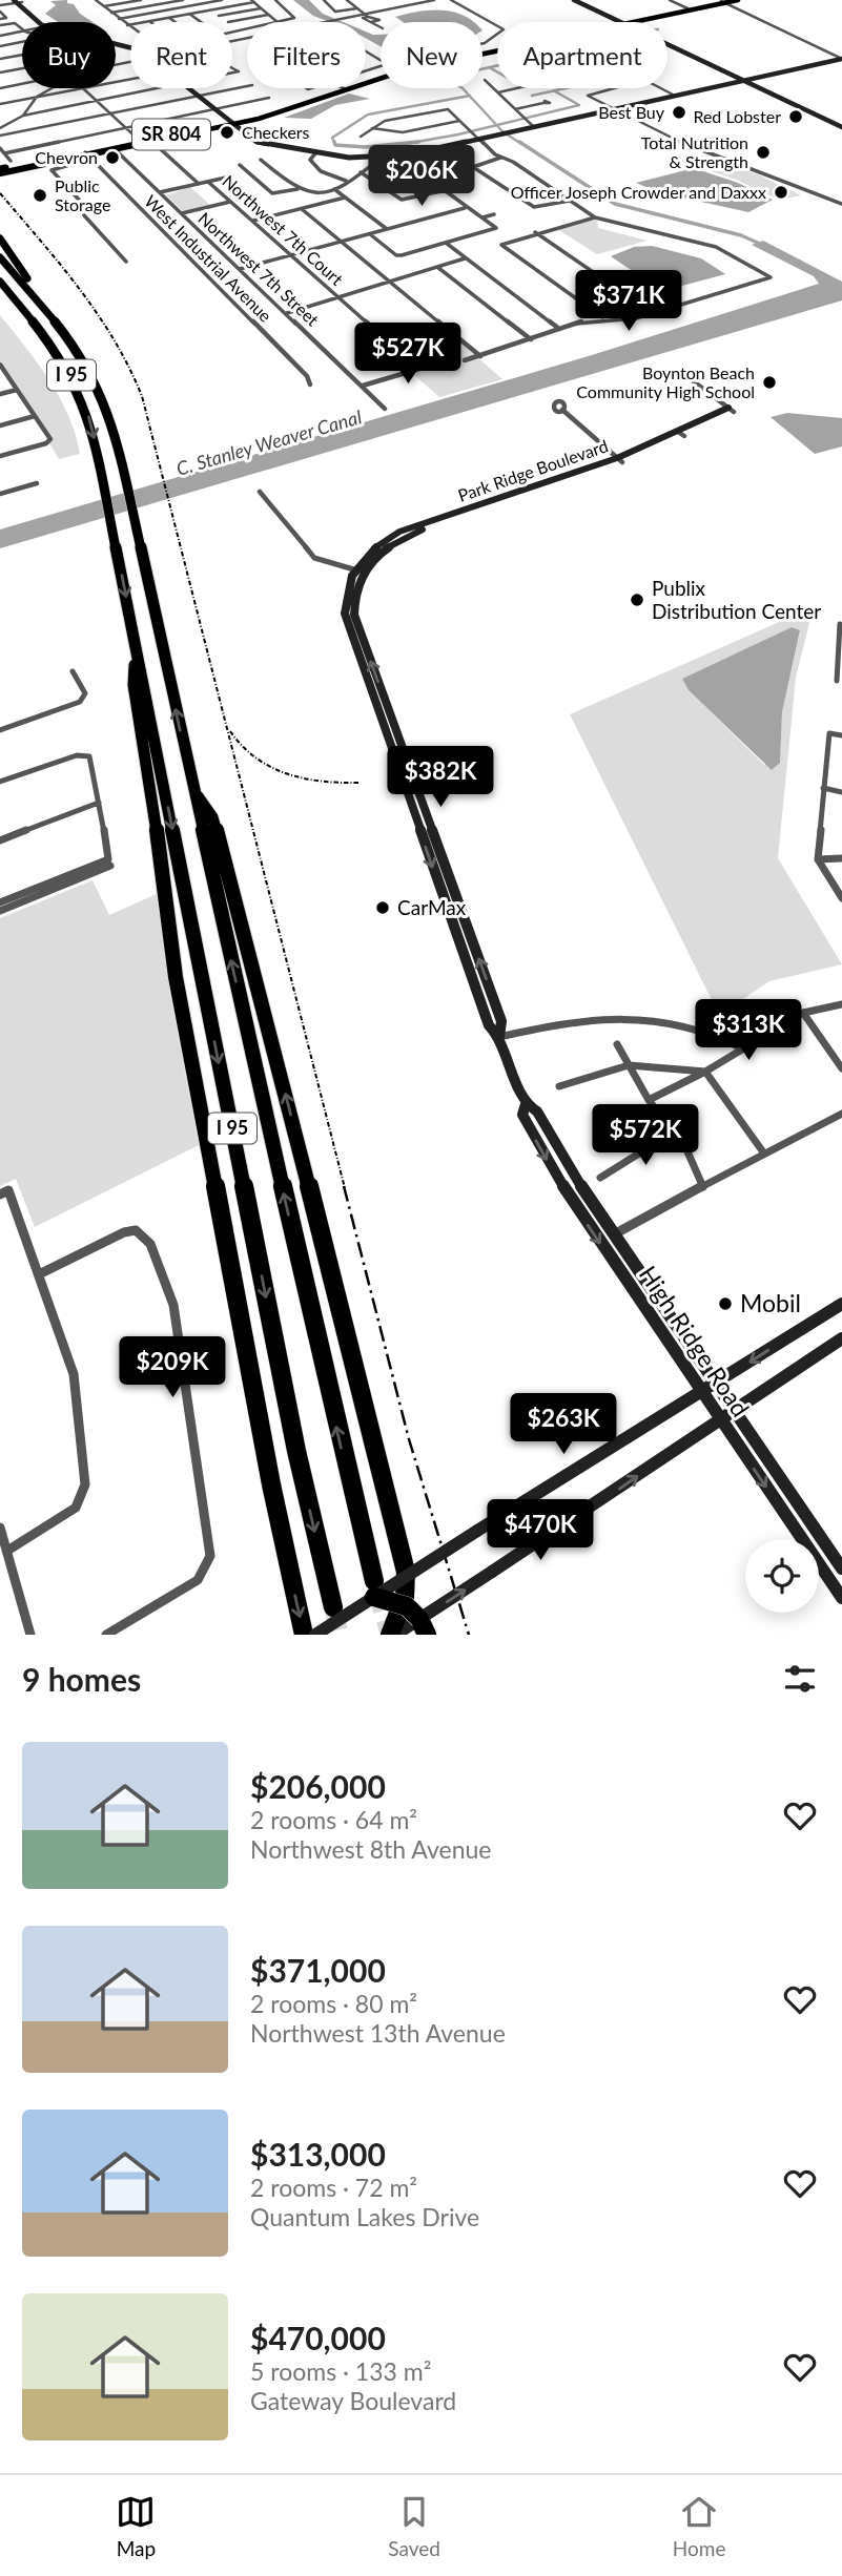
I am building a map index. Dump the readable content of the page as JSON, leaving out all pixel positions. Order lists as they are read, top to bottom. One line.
{"streets":{"highway":["I 95"],"main road":["SR 804"],"street":["Northwest 7th Court","West Industrial Avenue","Northwest 7th Street","Park Ridge Boulevard","High Ridge Road"]},"crossings":[["SR 804","Northwest 7th Court"],["SR 804","West Industrial Avenue"],["SR 804","Northwest 7th Street"],["Park Ridge Boulevard","High Ridge Road"]],"water":["C. Stanley Weaver Canal"],"places":["Best Buy","Red Lobster","Checkers","Total Nutrition & Strength","Chevron","Officer Joseph Crowder and Daxxx","Public Storage","Boynton Beach Community High School","Publix Distribution Center","CarMax","Mobil"],"page":{"chip":["Buy","Rent","Filters","New","Apartment"],"price":["$206K","$371K","$527K","$382K","$313K","$572K","$209K","$263K","$470K"],"heading":"9 homes","list":[{"name":"$206,000","note":"2 rooms · 64 m² · Northwest 8th Avenue"},{"name":"$371,000","note":"2 rooms · 80 m² · Northwest 13th Avenue"},{"name":"$313,000","note":"2 rooms · 72 m² · Quantum Lakes Drive"},{"name":"$470,000","note":"5 rooms · 133 m² · Gateway Boulevard"}],"tabs":["Map","Saved","Home"]}}
